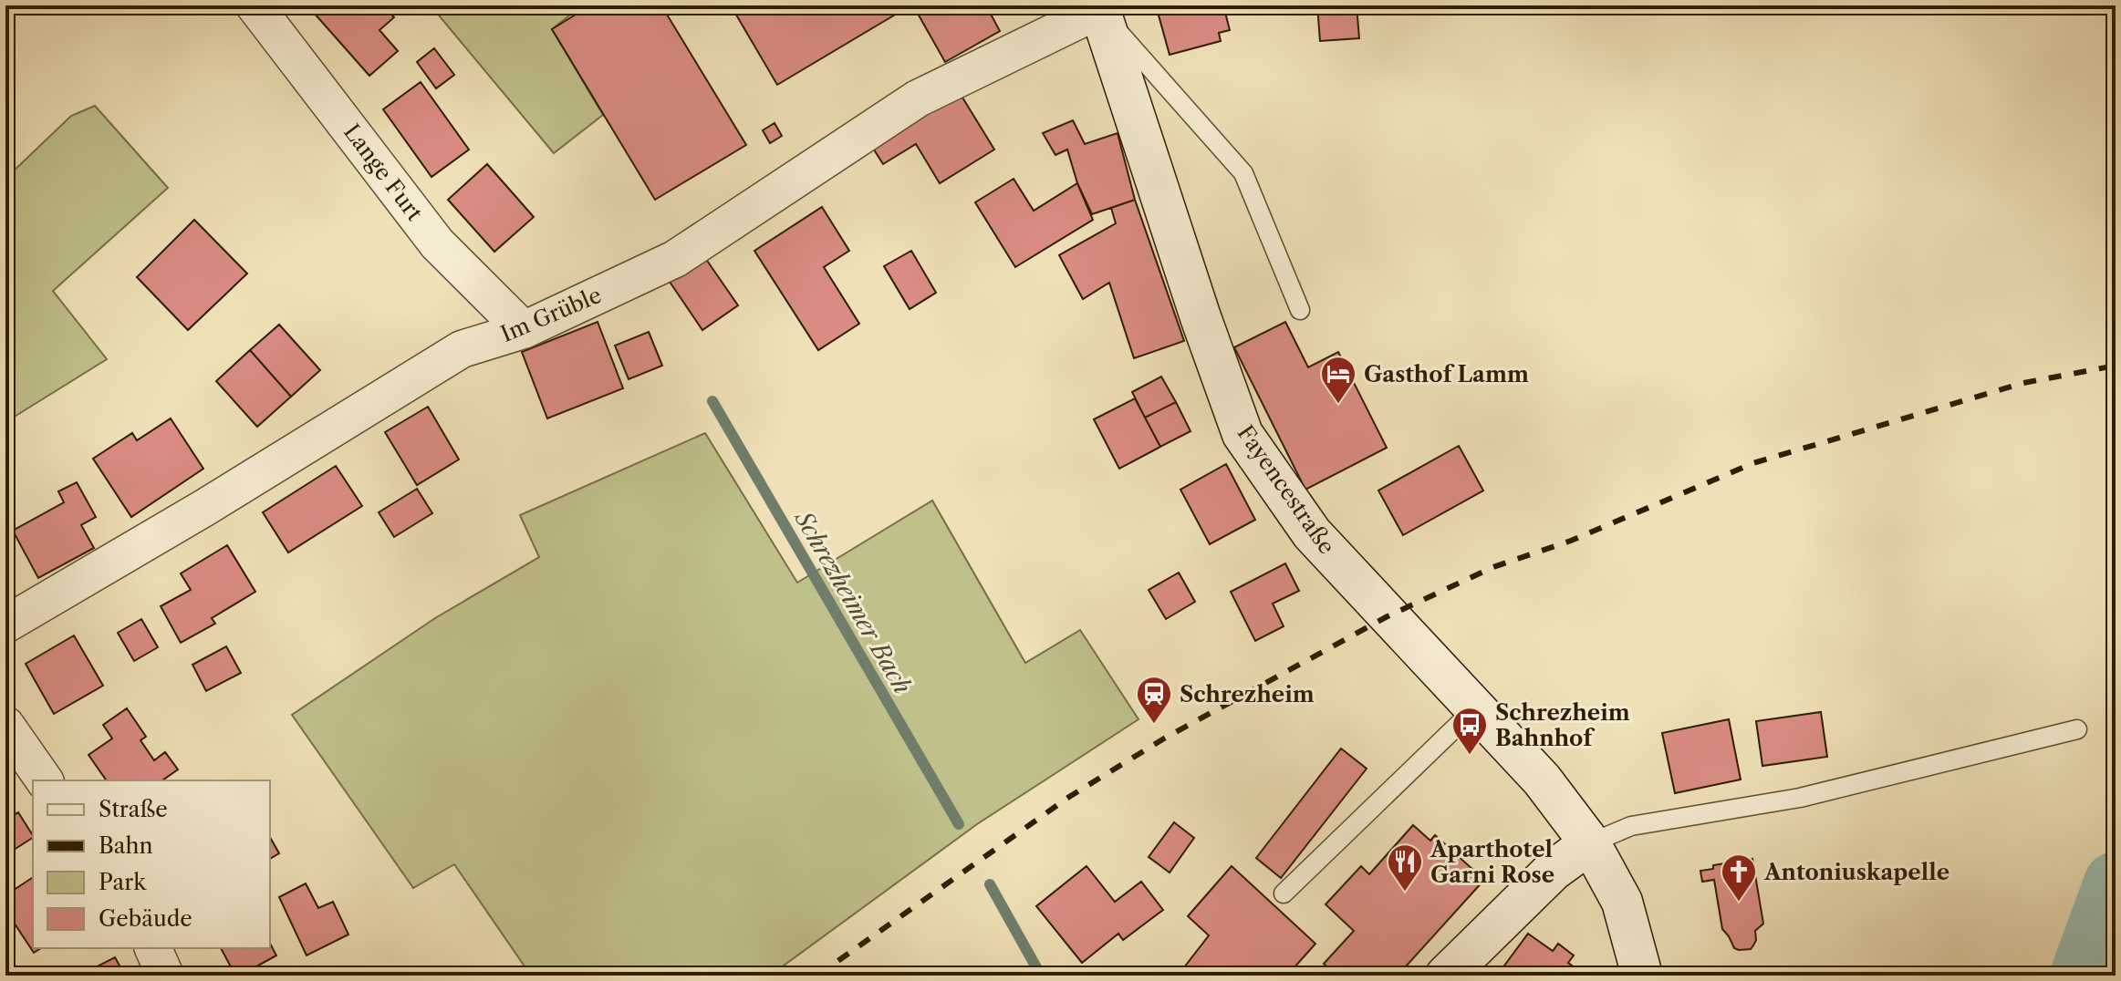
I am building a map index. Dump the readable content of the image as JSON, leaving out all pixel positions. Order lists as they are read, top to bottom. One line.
{"streets":{"street":["Lange Furt","Im Grüble","Fayencestraße"]},"crossings":[["Lange Furt","Im Grüble"],["Im Grüble","Fayencestraße"]],"water":["Schrezheimer Bach"],"places":{"hotel":["Gasthof Lamm"],"station":["Schrezheim"],"bus stop":["Schrezheim Bahnhof"],"restaurant":["Aparthotel Garni Rose"],"church":["Antoniuskapelle"]},"legend":["Straße","Bahn","Park","Gebäude"]}
